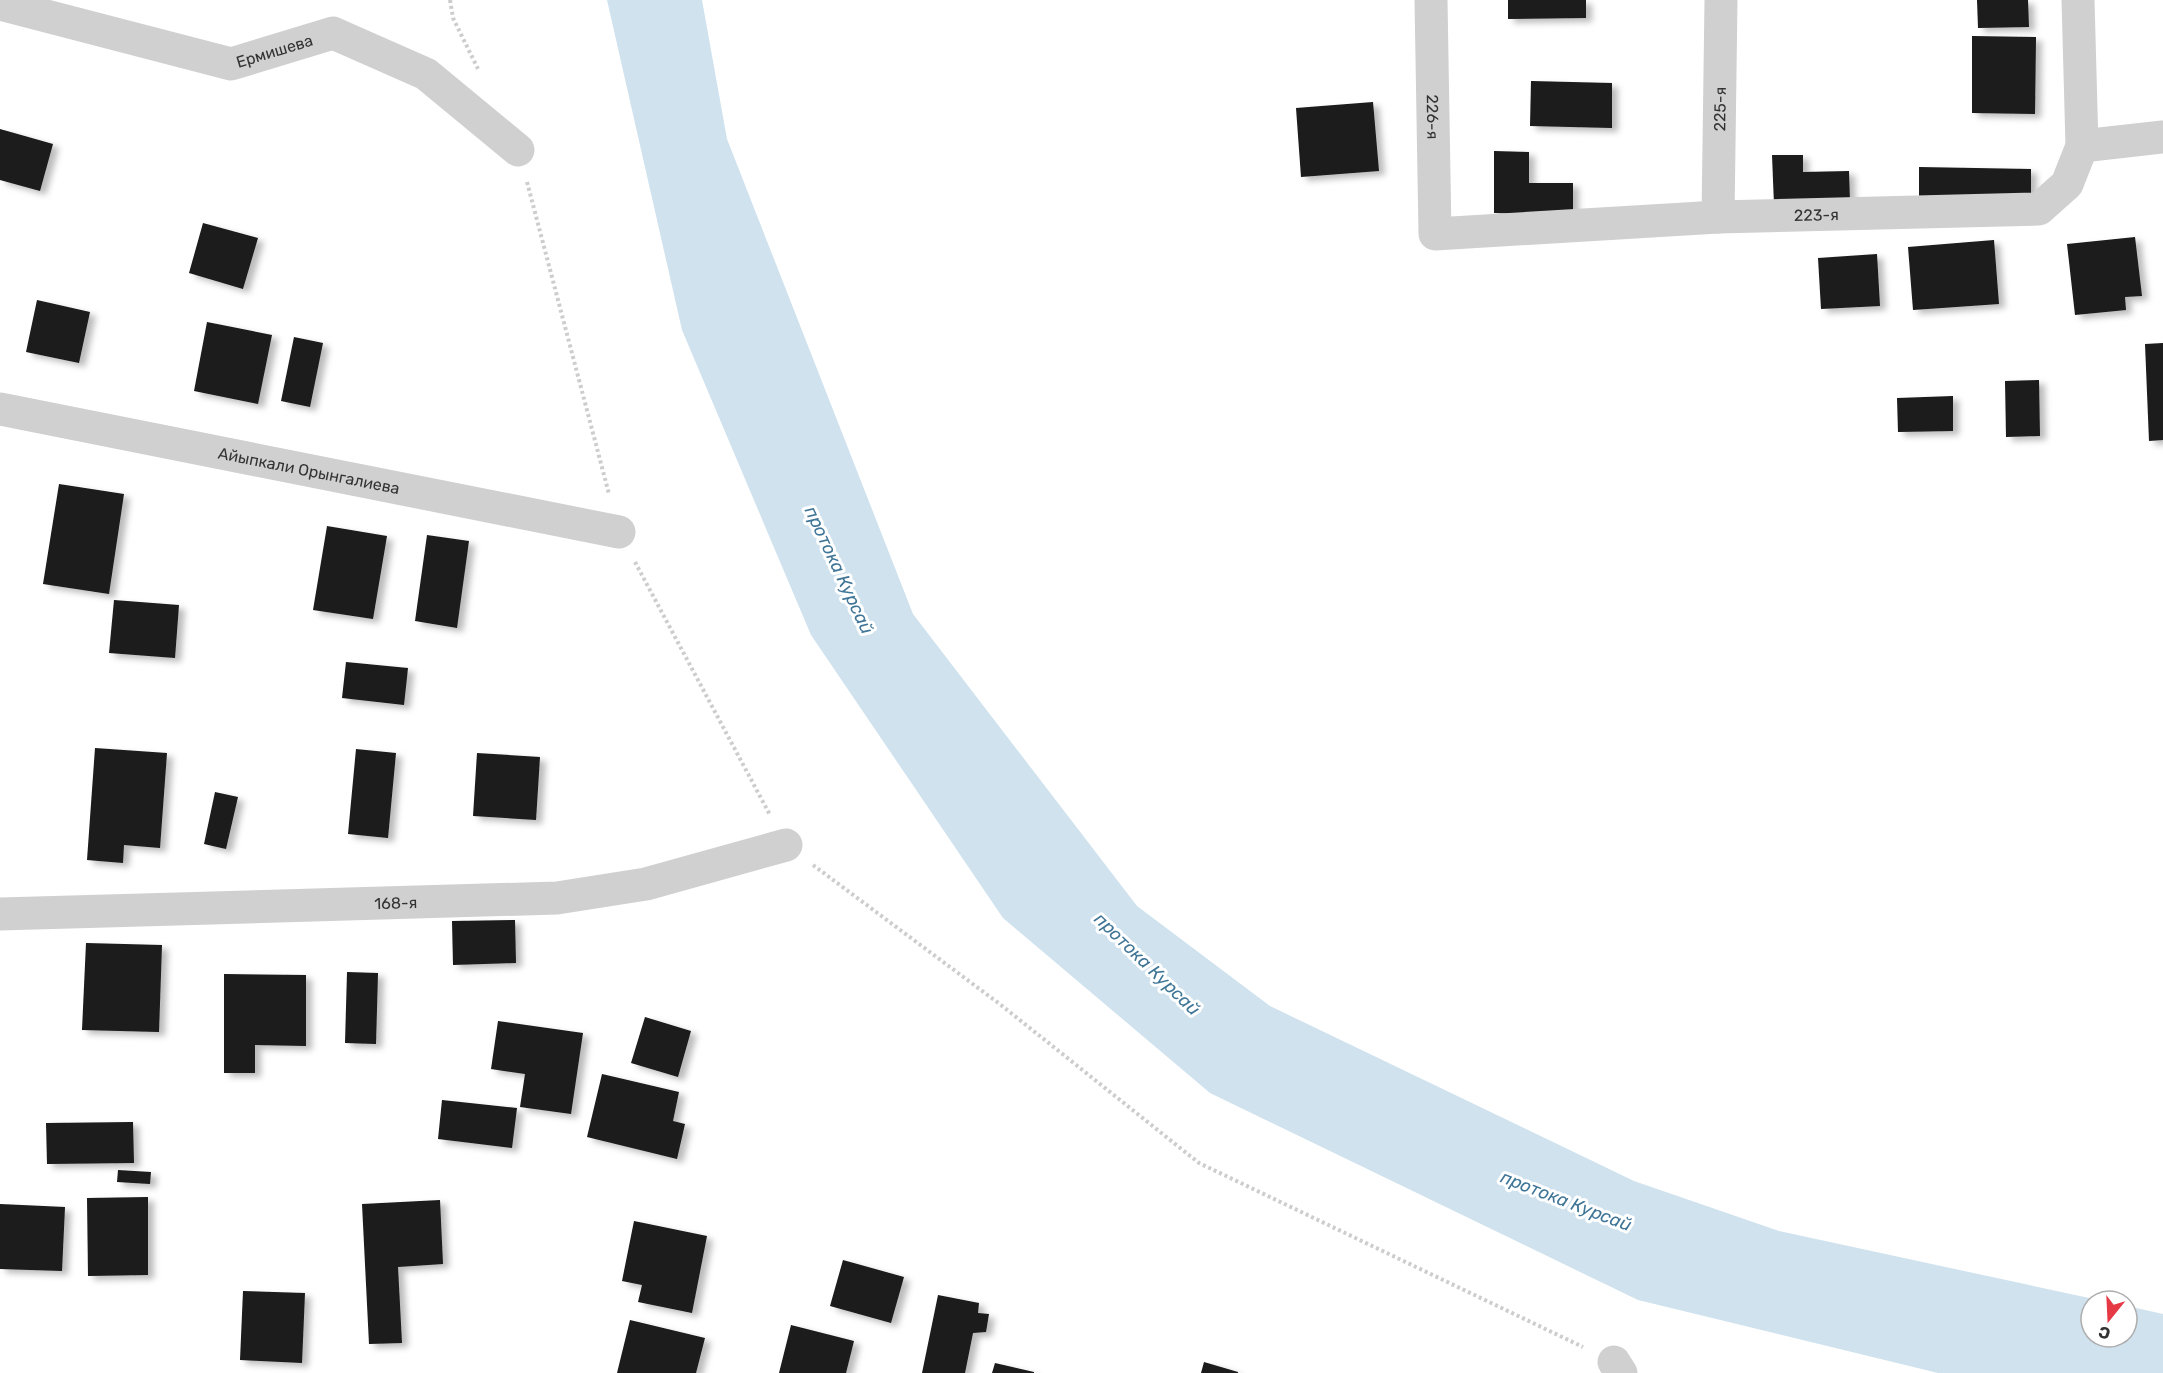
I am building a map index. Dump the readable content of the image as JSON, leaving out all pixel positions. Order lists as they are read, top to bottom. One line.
{"streets":{"street":["Ермишева","225-я","226-я","223-я","Айыпкали Орынгалиева","168-я"]},"crossings":[["225-я","223-я"],["226-я","223-я"]],"water":["протока Курсай"],"north":"bottom"}
